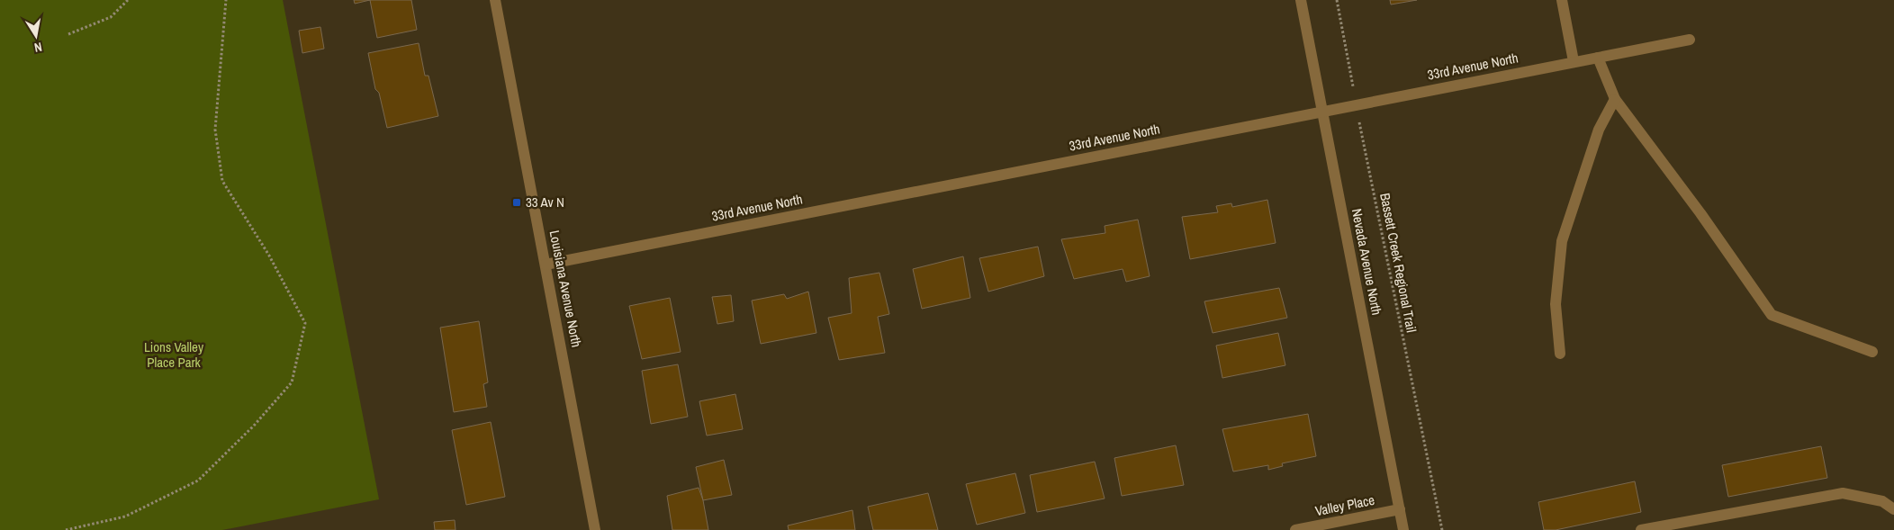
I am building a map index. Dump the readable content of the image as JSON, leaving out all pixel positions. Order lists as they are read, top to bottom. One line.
{"streets":{"street":["33rd Avenue North","Nevada Avenue North","Louisiana Avenue North","Valley Place"],"path":["Bassett Creek Regional Trail"]},"crossings":[["33rd Avenue North","Nevada Avenue North"],["33rd Avenue North","Bassett Creek Regional Trail"],["33rd Avenue North","Louisiana Avenue North"],["Nevada Avenue North","Valley Place"]],"parks":["Lions Valley Place Park"],"places":{"transit":["33 Av N"]},"north":"bottom"}
